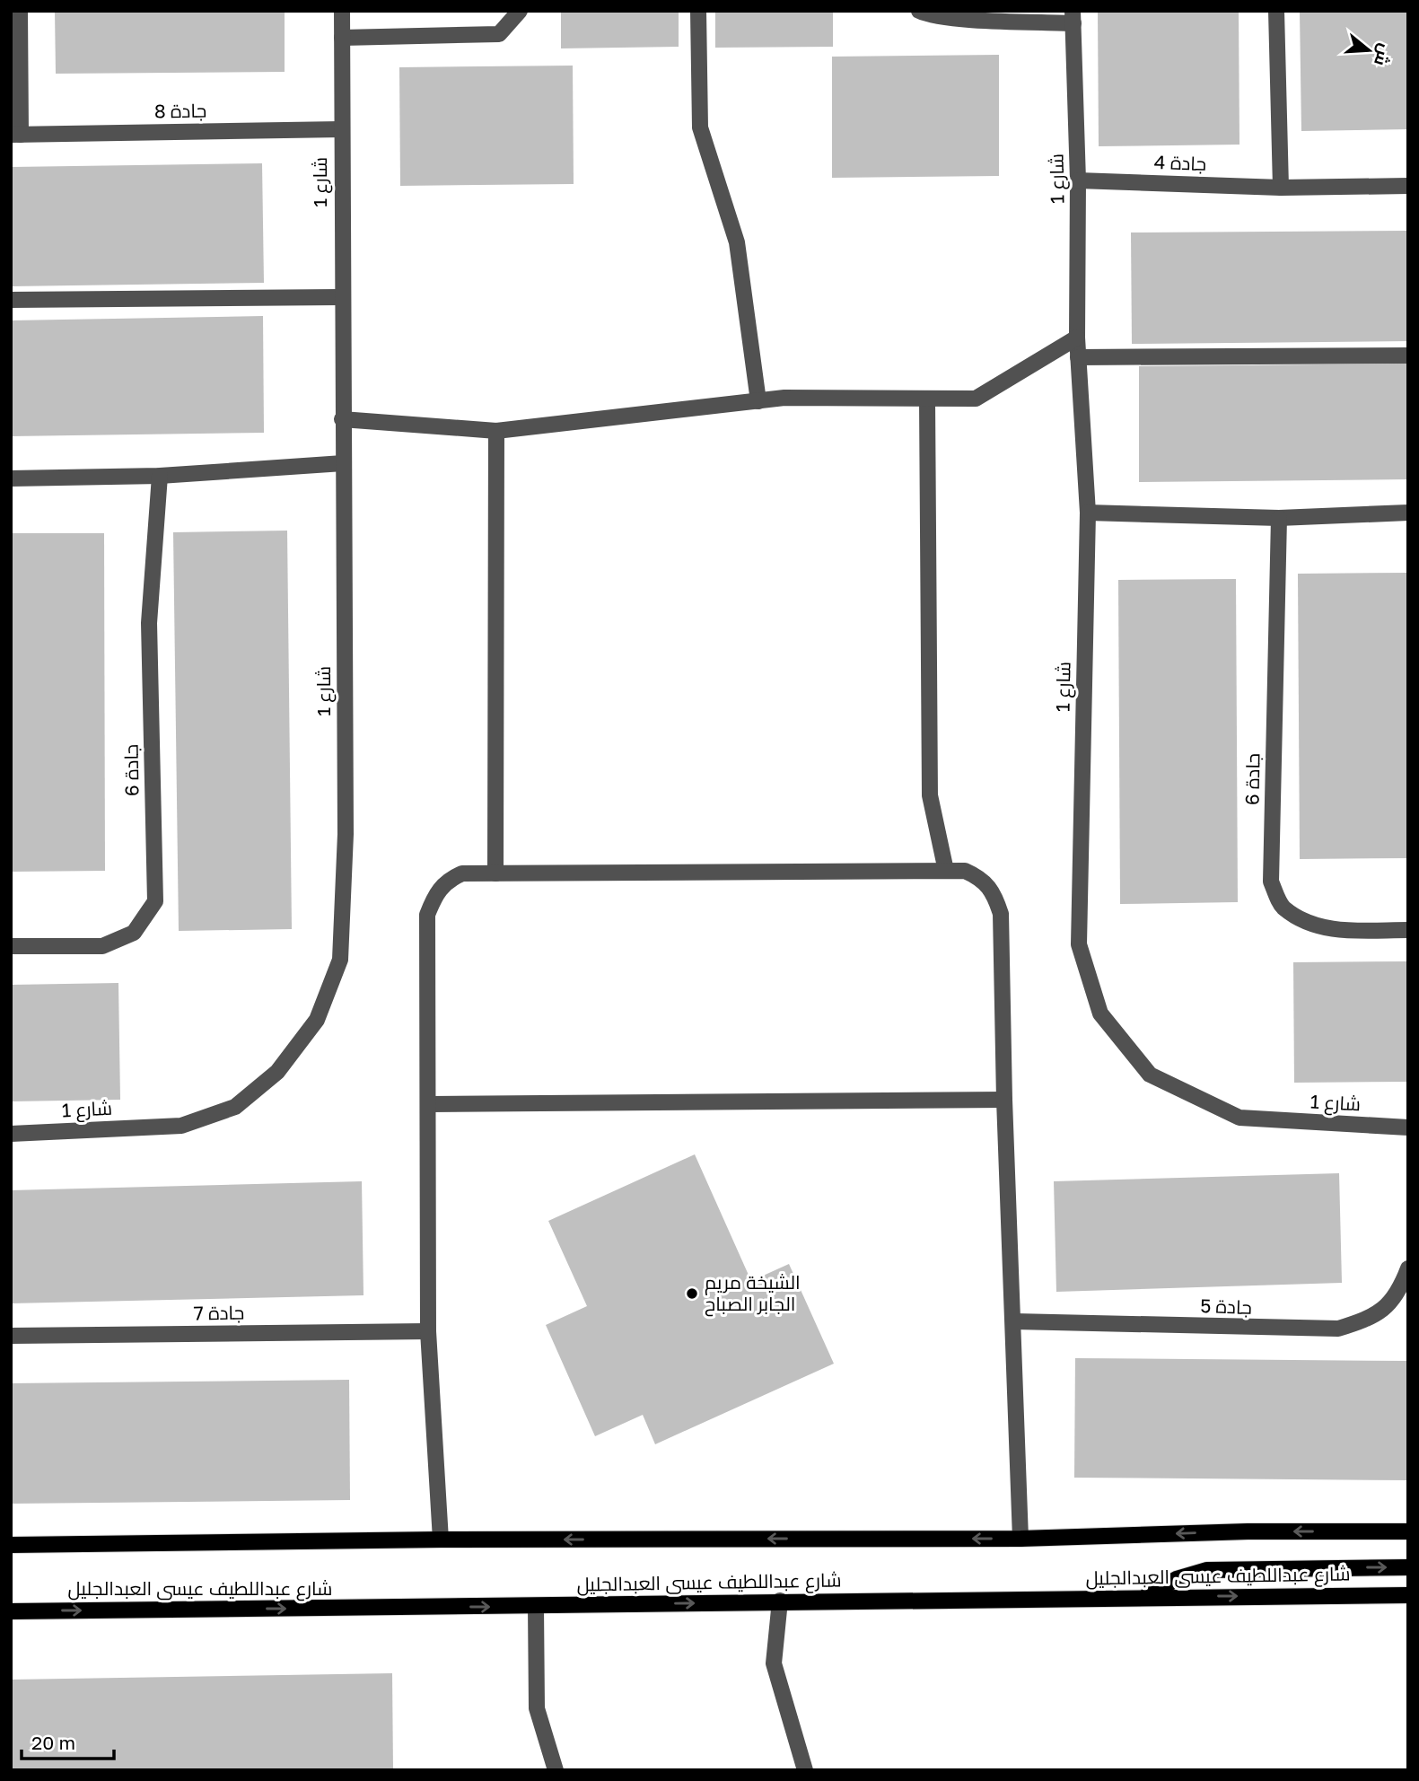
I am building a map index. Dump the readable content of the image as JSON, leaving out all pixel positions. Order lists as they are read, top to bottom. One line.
{"streets":{"main road":["شارع عبداللطيف عيسى العبدالجليل"],"street":["جادة 8","جادة 4","شارع 1","جادة 6","جادة 5","جادة 7"]},"crossings":[["جادة 8","شارع 1"],["جادة 4","شارع 1"]],"places":["الشيخة مريم الجابر الصباح"],"scale_bar":"20 m","north":"right"}
